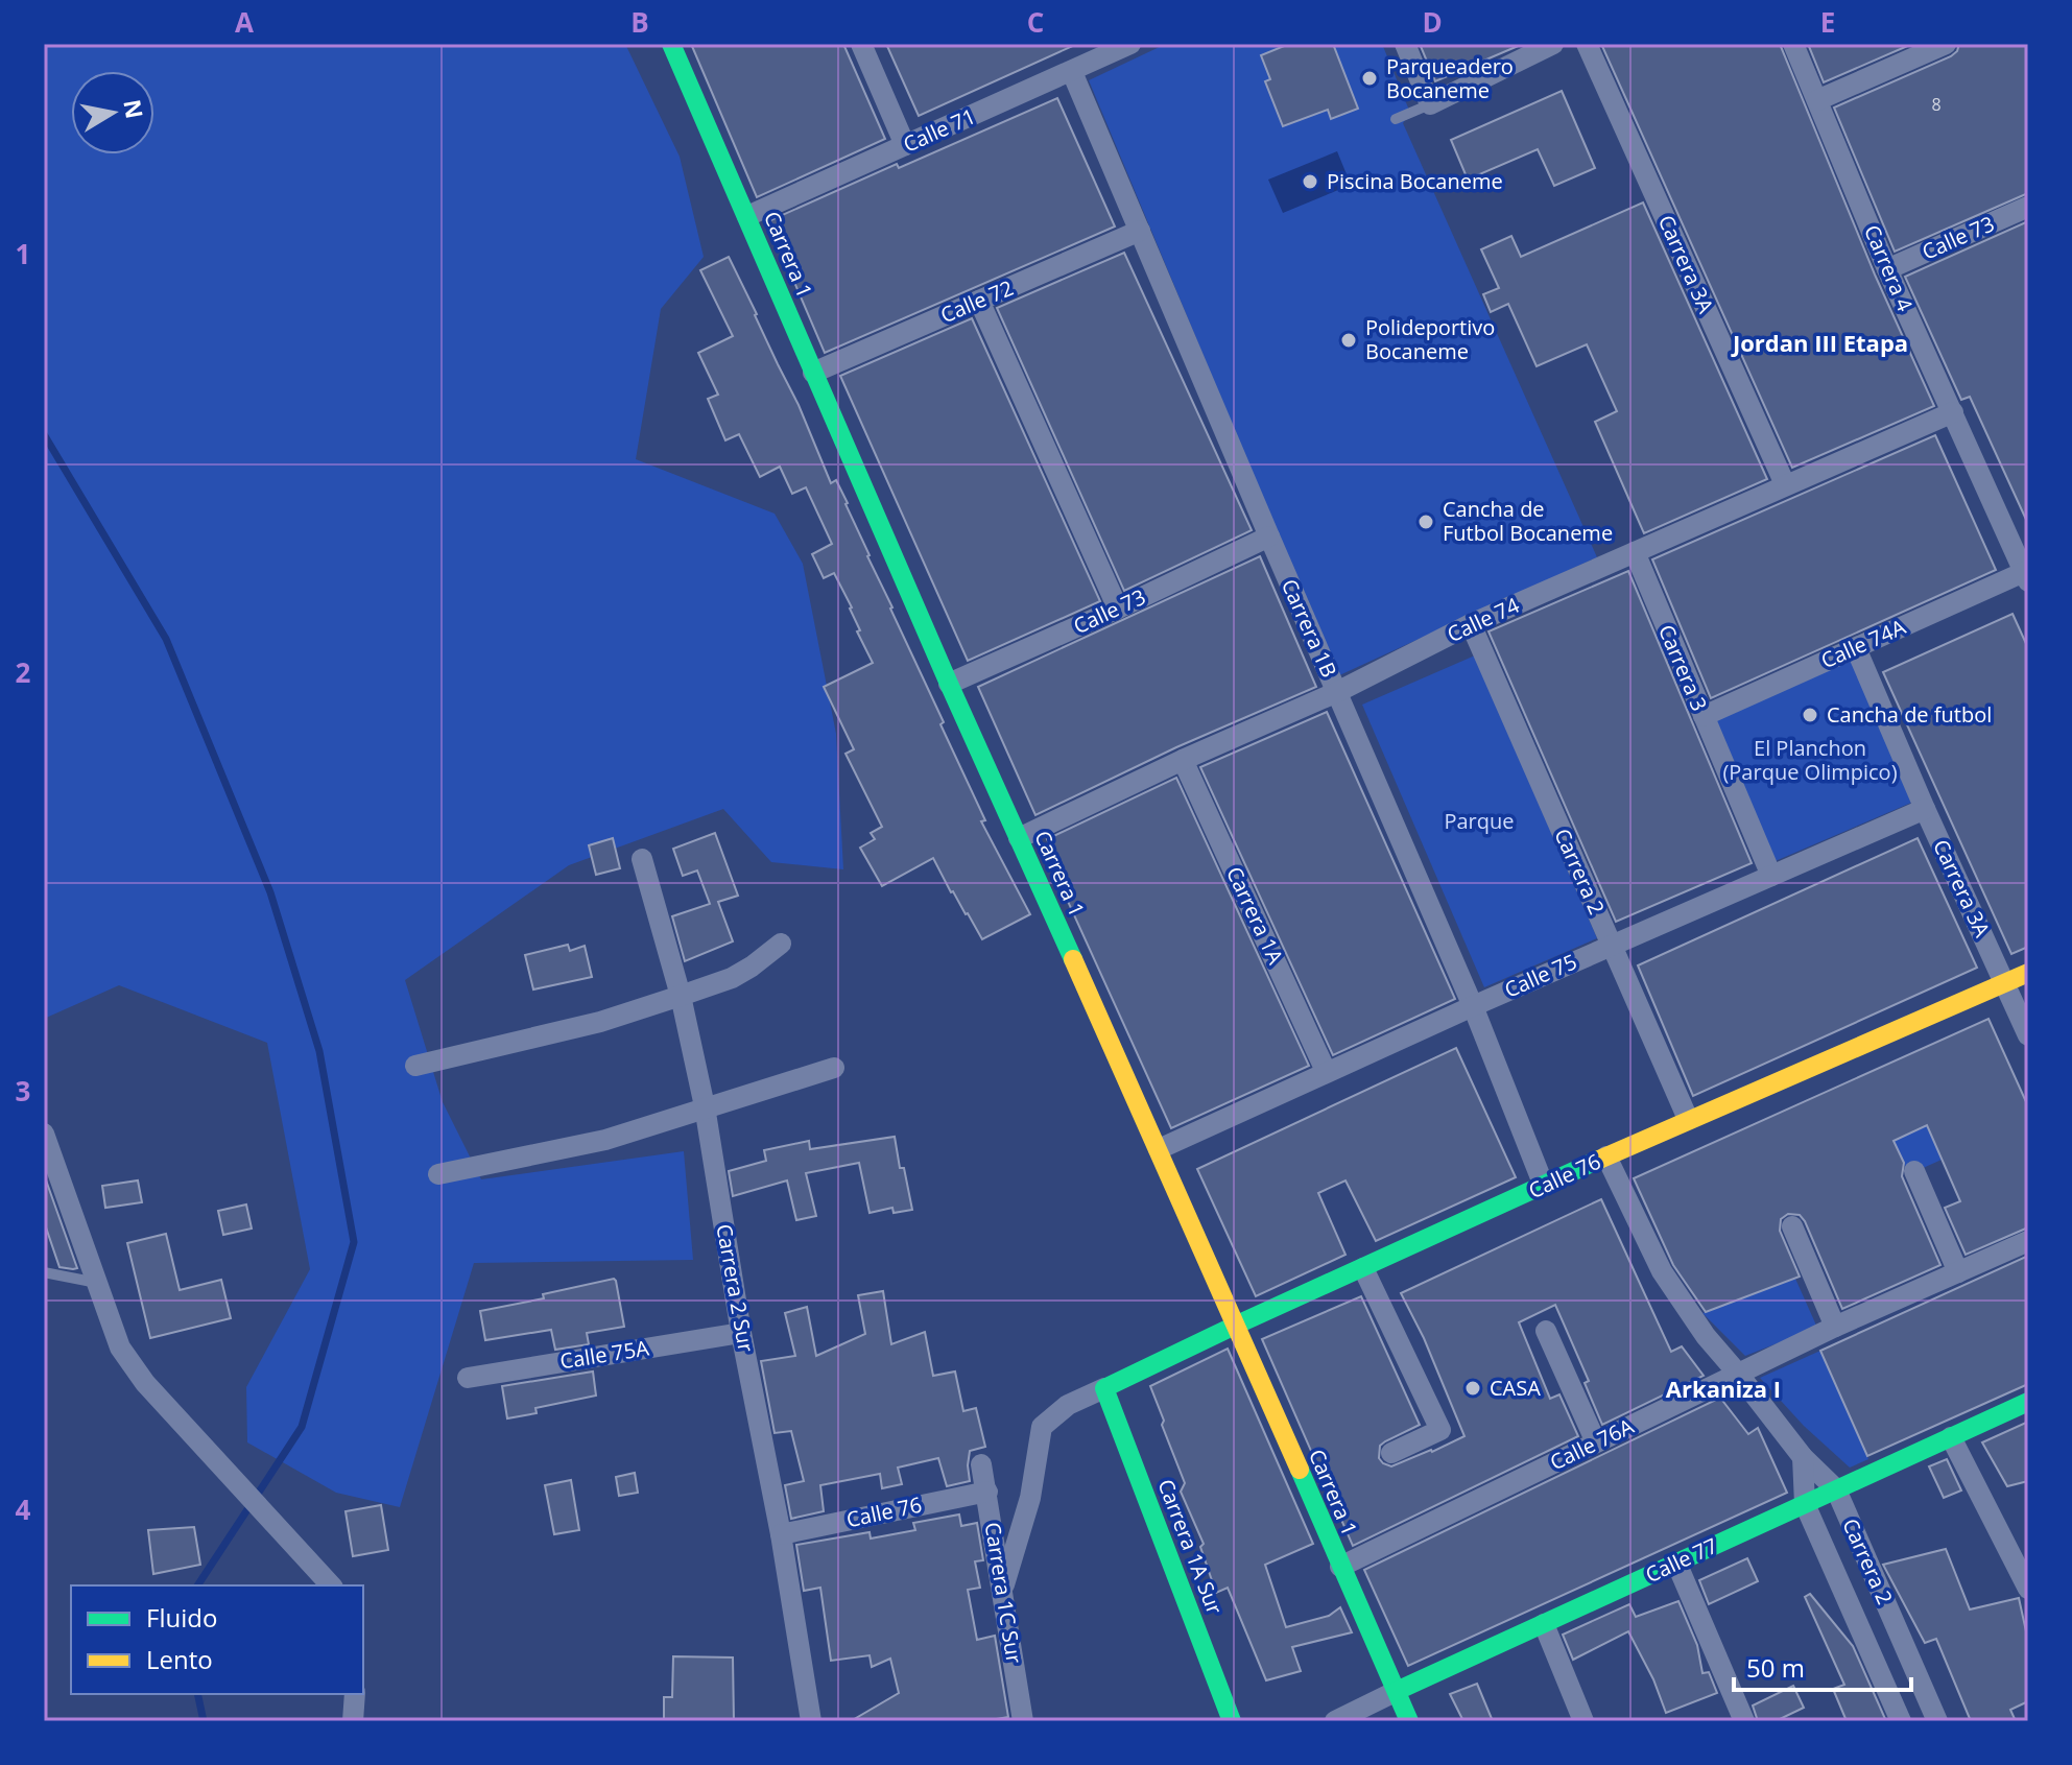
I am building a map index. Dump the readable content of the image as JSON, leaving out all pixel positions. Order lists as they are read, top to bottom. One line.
{"streets":{"street":["Calle 71","Calle 73","Carrera 1","Carrera 3A","Carrera 4","Calle 72","Calle 74","Carrera 1B","Calle 74A","Carrera 3","Carrera 2","Carrera 1A","Calle 75","Calle 76","Carrera 2 Sur","Calle 75A","Calle 76A","Carrera 1A Sur","Calle 77","Carrera 1C Sur"]},"crossings":[["Calle 71","Carrera 1"],["Calle 71","Carrera 1B"],["Calle 73","Carrera 1"],["Calle 73","Carrera 4"],["Calle 73","Carrera 1B"],["Carrera 1","Calle 72"],["Carrera 1","Calle 74"],["Carrera 1","Calle 75"],["Carrera 1","Calle 76"],["Carrera 1","Calle 76A"],["Carrera 1","Calle 77"],["Carrera 3A","Calle 74"],["Carrera 3A","Calle 74A"],["Carrera 3A","Calle 75"],["Carrera 3A","Calle 76"],["Carrera 4","Calle 74"],["Carrera 4","Calle 74A"],["Calle 72","Carrera 1B"],["Calle 74","Carrera 1B"],["Calle 74","Carrera 3"],["Calle 74","Carrera 2"],["Calle 74","Carrera 1A"],["Carrera 1B","Calle 75"],["Carrera 1B","Calle 76"],["Calle 74A","Carrera 3"],["Carrera 3","Calle 75"],["Carrera 2","Calle 75"],["Carrera 2","Calle 76"],["Carrera 2","Calle 76A"],["Carrera 2","Calle 77"],["Carrera 1A","Calle 75"],["Calle 76","Carrera 2 Sur"],["Calle 76","Carrera 1A Sur"],["Calle 76","Carrera 1C Sur"],["Carrera 2 Sur","Calle 75A"]],"districts":["Jordan III Etapa","Arkaniza I"],"parks":["El Planchon (Parque Olimpico)","Parque"],"places":["Parqueadero Bocaneme","Piscina Bocaneme","Polideportivo Bocaneme","Cancha de Futbol Bocaneme","Cancha de futbol","CASA"],"house_numbers":["8"],"legend":["Fluido","Lento"],"scale_bar":"50 m","north":"right","grid":{"columns":["A","B","C","D","E"],"rows":["1","2","3","4"]}}
